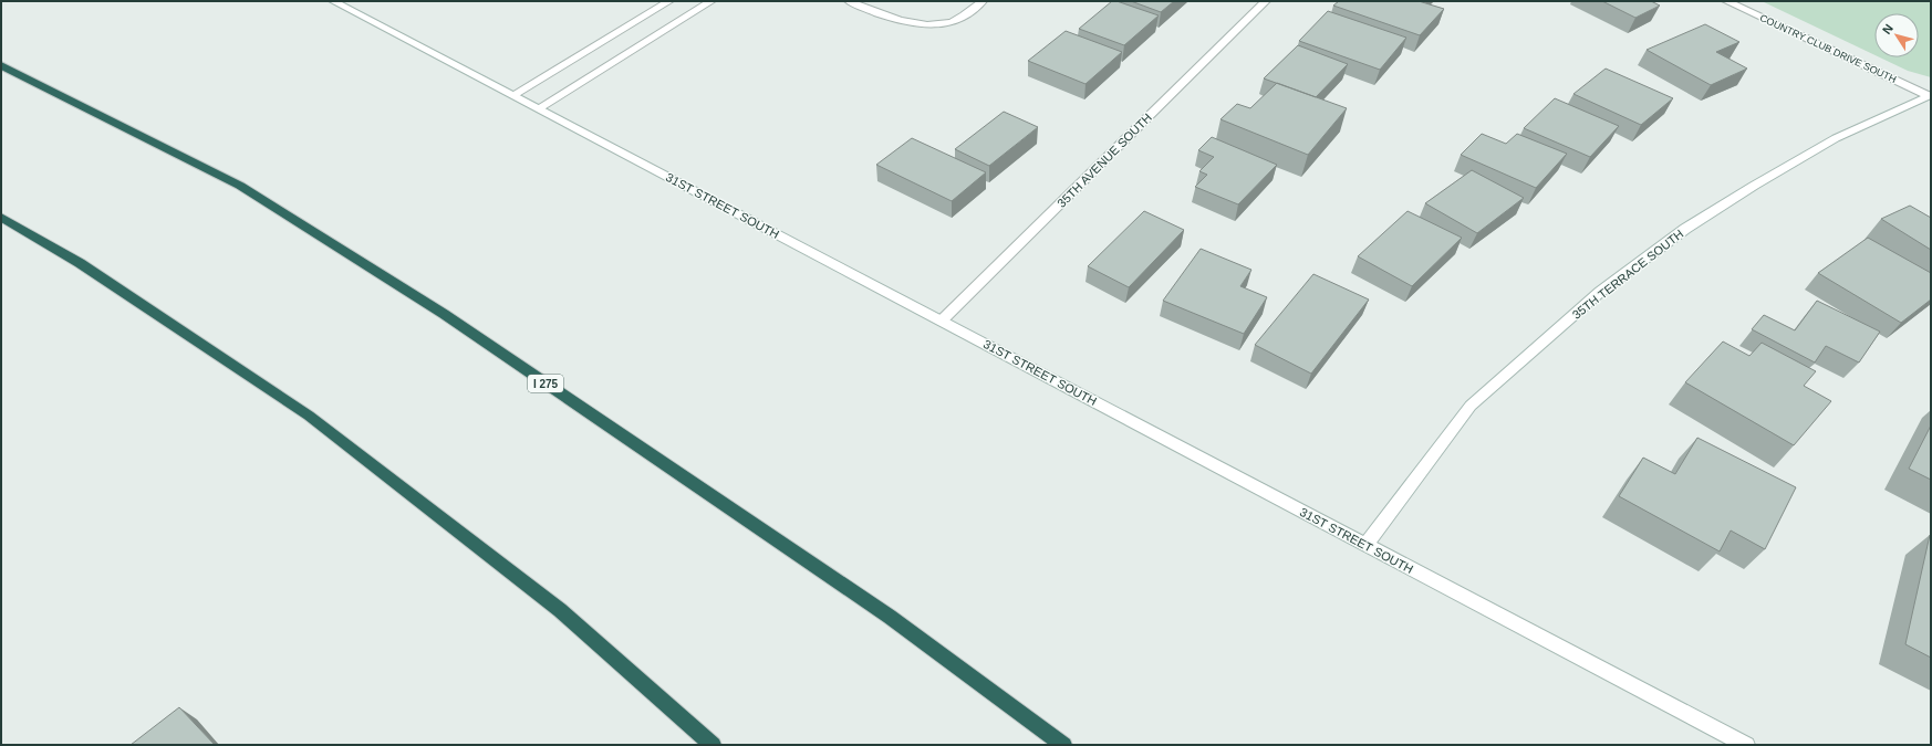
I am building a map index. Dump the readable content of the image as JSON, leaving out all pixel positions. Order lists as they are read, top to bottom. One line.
{"streets":{"highway":["I 275"],"street":["COUNTRY CLUB DRIVE SOUTH","35TH AVENUE SOUTH","31ST STREET SOUTH","35TH TERRACE SOUTH"]},"crossings":[["COUNTRY CLUB DRIVE SOUTH","35TH TERRACE SOUTH"],["35TH AVENUE SOUTH","31ST STREET SOUTH"],["31ST STREET SOUTH","35TH TERRACE SOUTH"]],"north":"top left"}
